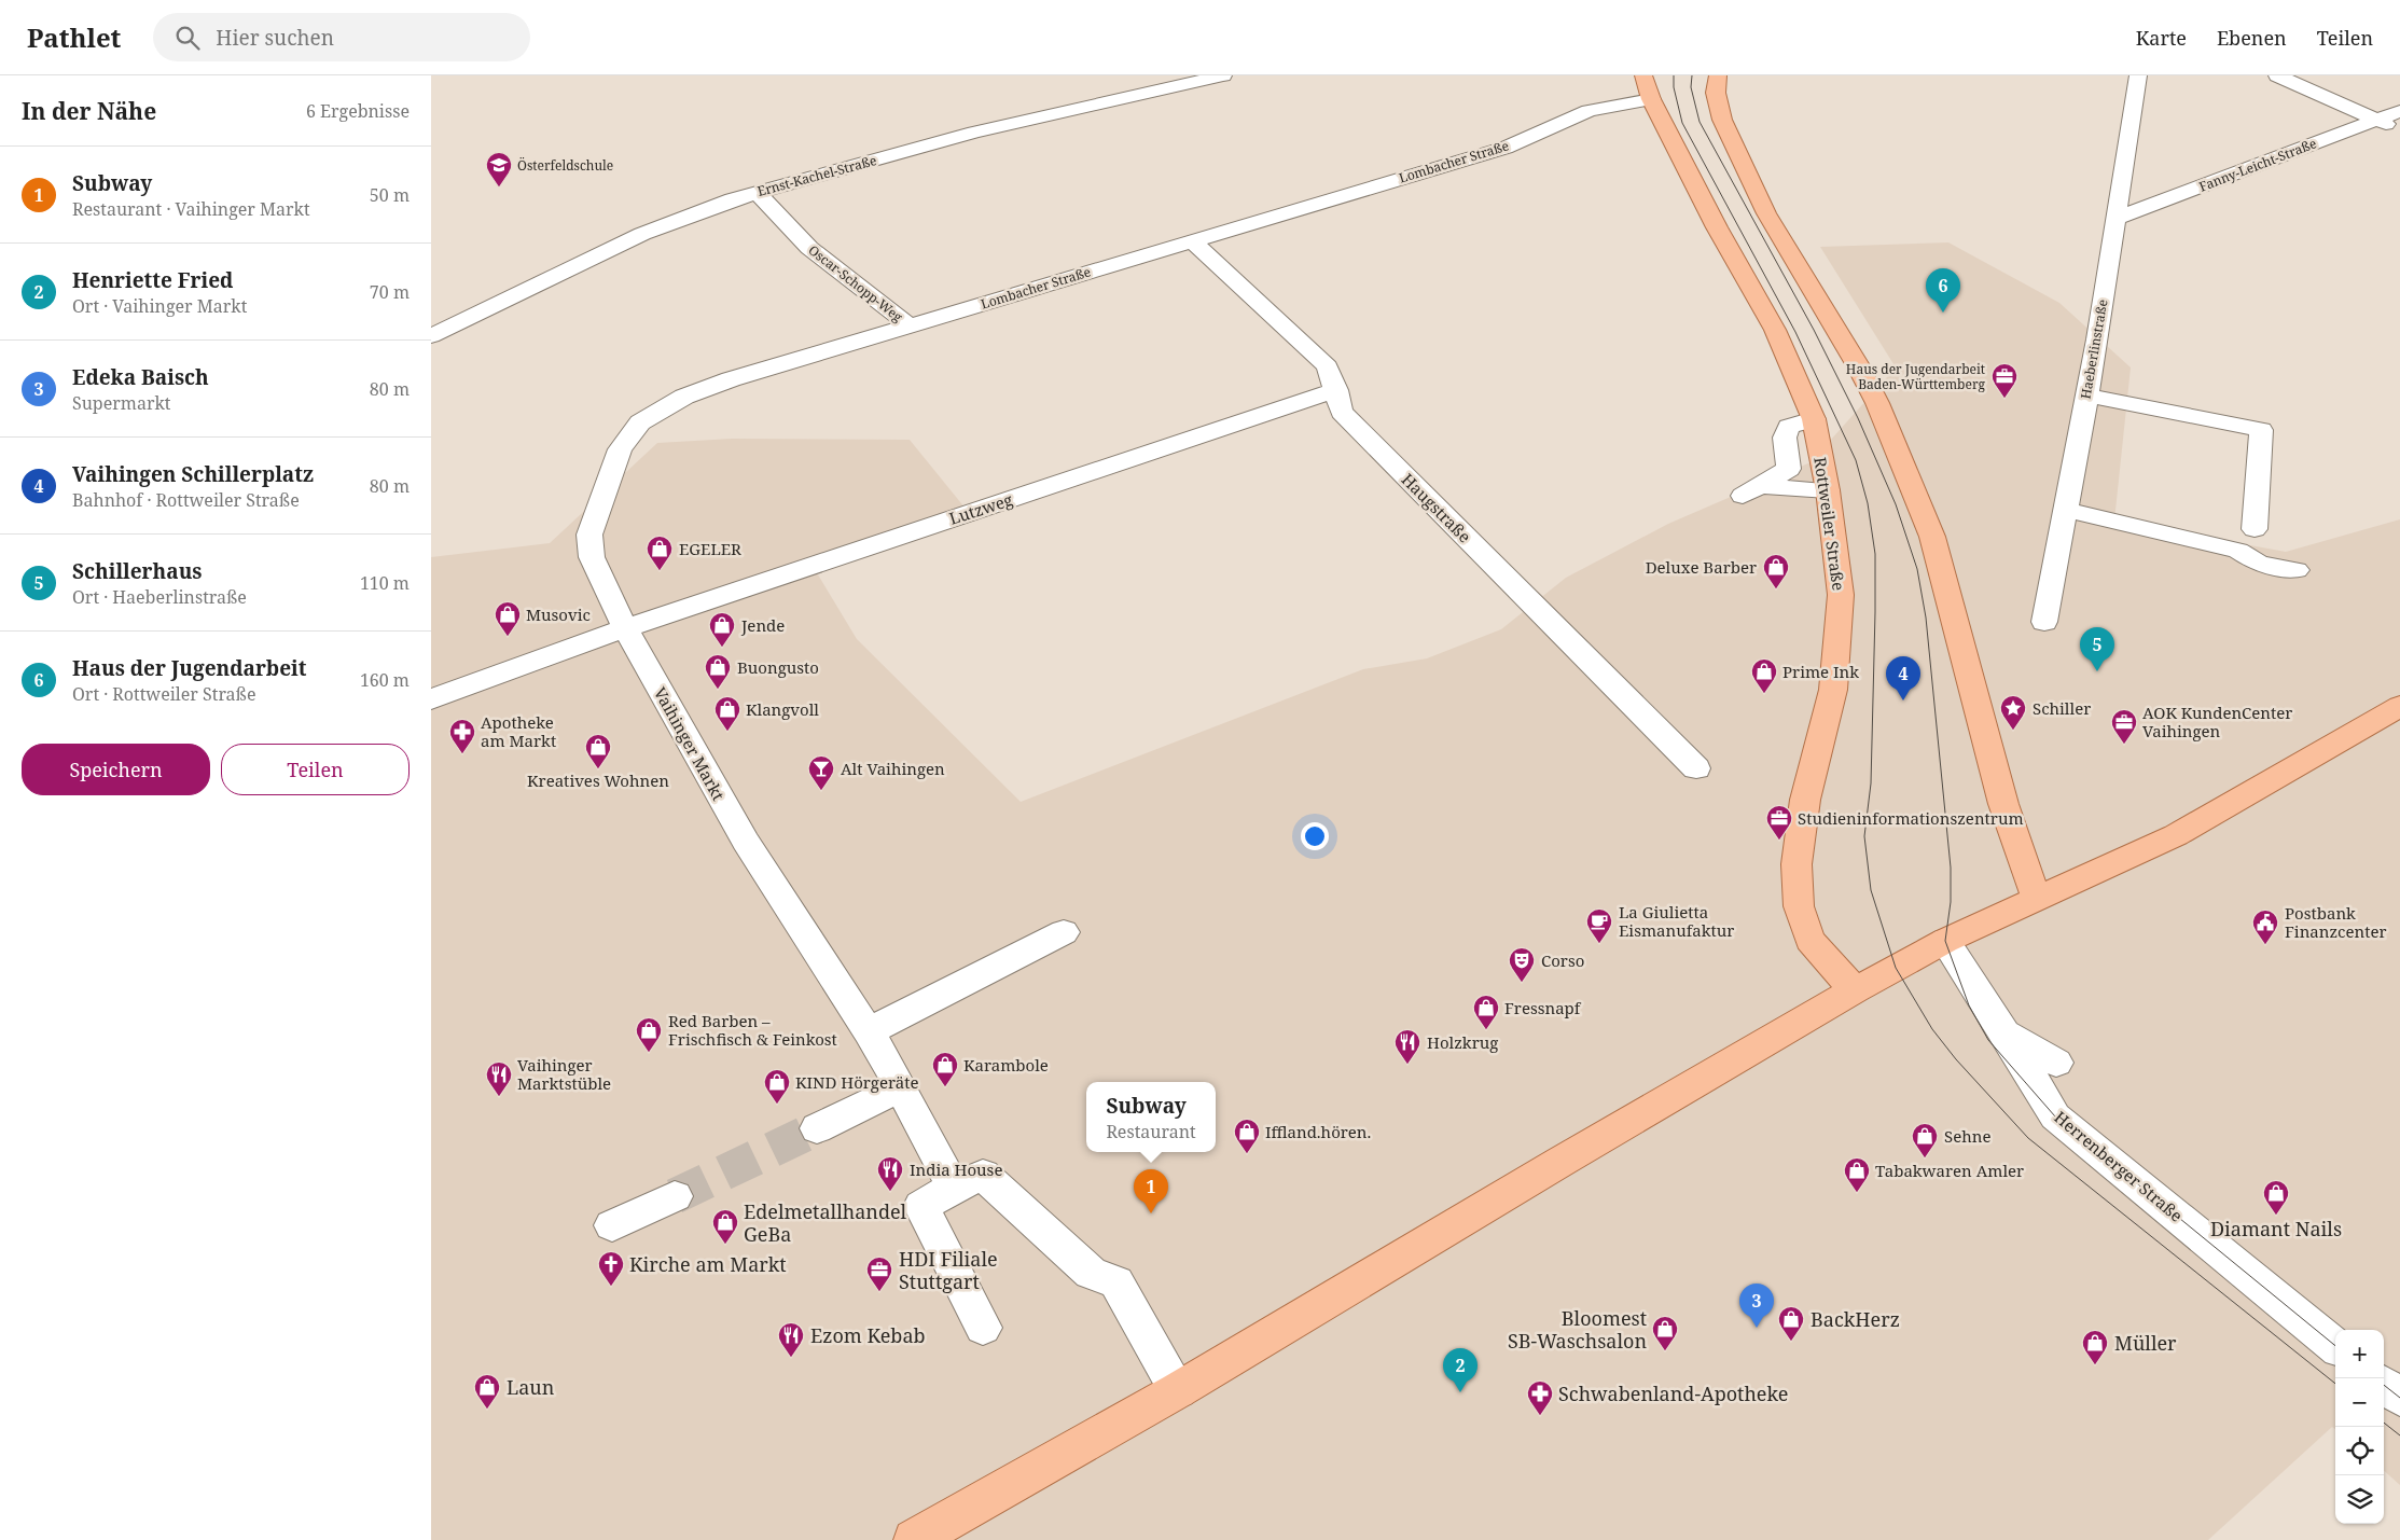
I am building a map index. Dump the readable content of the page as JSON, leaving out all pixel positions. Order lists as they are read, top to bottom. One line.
{"streets":{"main road":["Rottweiler Straße"],"street":["Lombacher Straße","Fanny-Leicht-Straße","Ernst-Kachel-Straße","Oscar-Schopp-Weg","Haeberlinstraße","Haugstraße","Lutzweg","Vaihinger Markt","Herrenberger Straße"]},"crossings":[["Lombacher Straße","Oscar-Schopp-Weg"],["Lombacher Straße","Haugstraße"],["Lombacher Straße","Lutzweg"],["Lombacher Straße","Rottweiler Straße"],["Lombacher Straße","Vaihinger Markt"],["Fanny-Leicht-Straße","Haeberlinstraße"],["Ernst-Kachel-Straße","Oscar-Schopp-Weg"],["Haugstraße","Lutzweg"],["Lutzweg","Vaihinger Markt"]],"places":{"school or university":["Österfeldschule"],"office":["Haus der Jugendarbeit Baden-Württemberg","AOK KundenCenter Vaihingen","Studieninformationszentrum","HDI Filiale Stuttgart"],"shop":["EGELER","Deluxe Barber","Musovic","Jende","Buongusto","Prime Ink","Klangvoll","Kreatives Wohnen","Fressnapf","Red Barben – Frischfisch & Feinkost","Karambole","KIND Hörgeräte","Iffland.hören.","Sehne","Tabakwaren Amler","Diamant Nails","Edelmetallhandel GeBa","BackHerz","Bloomest SB-Waschsalon","Müller","Laun"],"place":["Schiller"],"pharmacy":["Apotheke am Markt","Schwabenland-Apotheke"],"bar":["Alt Vaihingen"],"cafe":["La Giulietta Eismanufaktur"],"public building":["Postbank Finanzcenter"],"theatre":["Corso"],"restaurant":["Holzkrug","Vaihinger Marktstüble","India House","Ezom Kebab"],"church":["Kirche am Markt"]},"page":{"header":"Pathlet","search":"Hier suchen","nav":["Karte","Ebenen","Teilen"],"heading":["In der Nähe","6 Ergebnisse"],"list":[{"mark":"1","name":"Subway","note":"Restaurant · Vaihinger Markt","value":"50 m"},{"mark":"2","name":"Henriette Fried","note":"Ort · Vaihinger Markt","value":"70 m"},{"mark":"3","name":"Edeka Baisch","note":"Supermarkt","value":"80 m"},{"mark":"4","name":"Vaihingen Schillerplatz","note":"Bahnhof · Rottweiler Straße","value":"80 m"},{"mark":"5","name":"Schillerhaus","note":"Ort · Haeberlinstraße","value":"110 m"},{"mark":"6","name":"Haus der Jugendarbeit","note":"Ort · Rottweiler Straße","value":"160 m"}],"pins":["6","5","4","1","3","2"],"buttons":["Speichern","Teilen"],"popup":["Subway","Restaurant"],"map_buttons":["+","−"]}}
